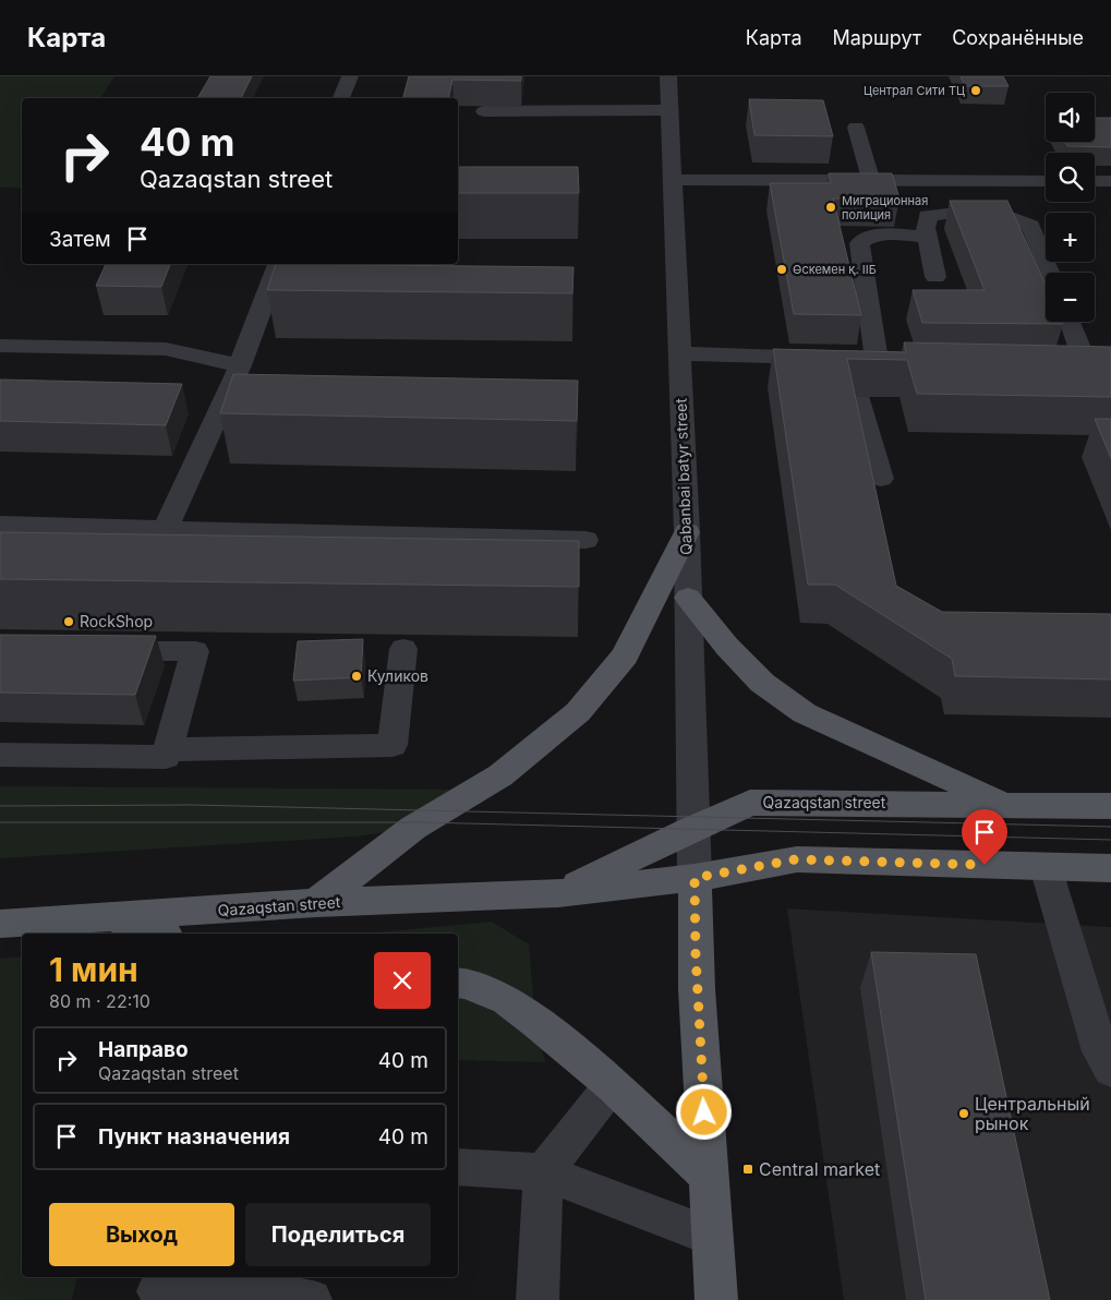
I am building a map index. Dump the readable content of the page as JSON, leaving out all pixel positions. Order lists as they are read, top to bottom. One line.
{"streets":{"main road":["Qazaqstan street"],"street":["Qabanbai batyr street"]},"crossings":[["Qabanbai batyr street","Qazaqstan street"]],"places":{"other":["Централ Сити ТЦ","Миграционная полиция","Өскемен қ. ІІБ","RockShop","Куликов","Центральный рынок"],"transit":["Central market"]},"page":{"header":"Карта","nav":["Карта","Маршрут","Сохранённые"],"map_buttons":["+","−"],"turn":["40 m","Qazaqstan street"],"then":"Затем","heading":["1 мин","80 m · 22:10"],"list":[{"name":"Направо","note":"Qazaqstan street","value":"40 m"},{"name":"Пункт назначения","value":"40 m"}],"buttons":["Выход","Поделиться"]}}
